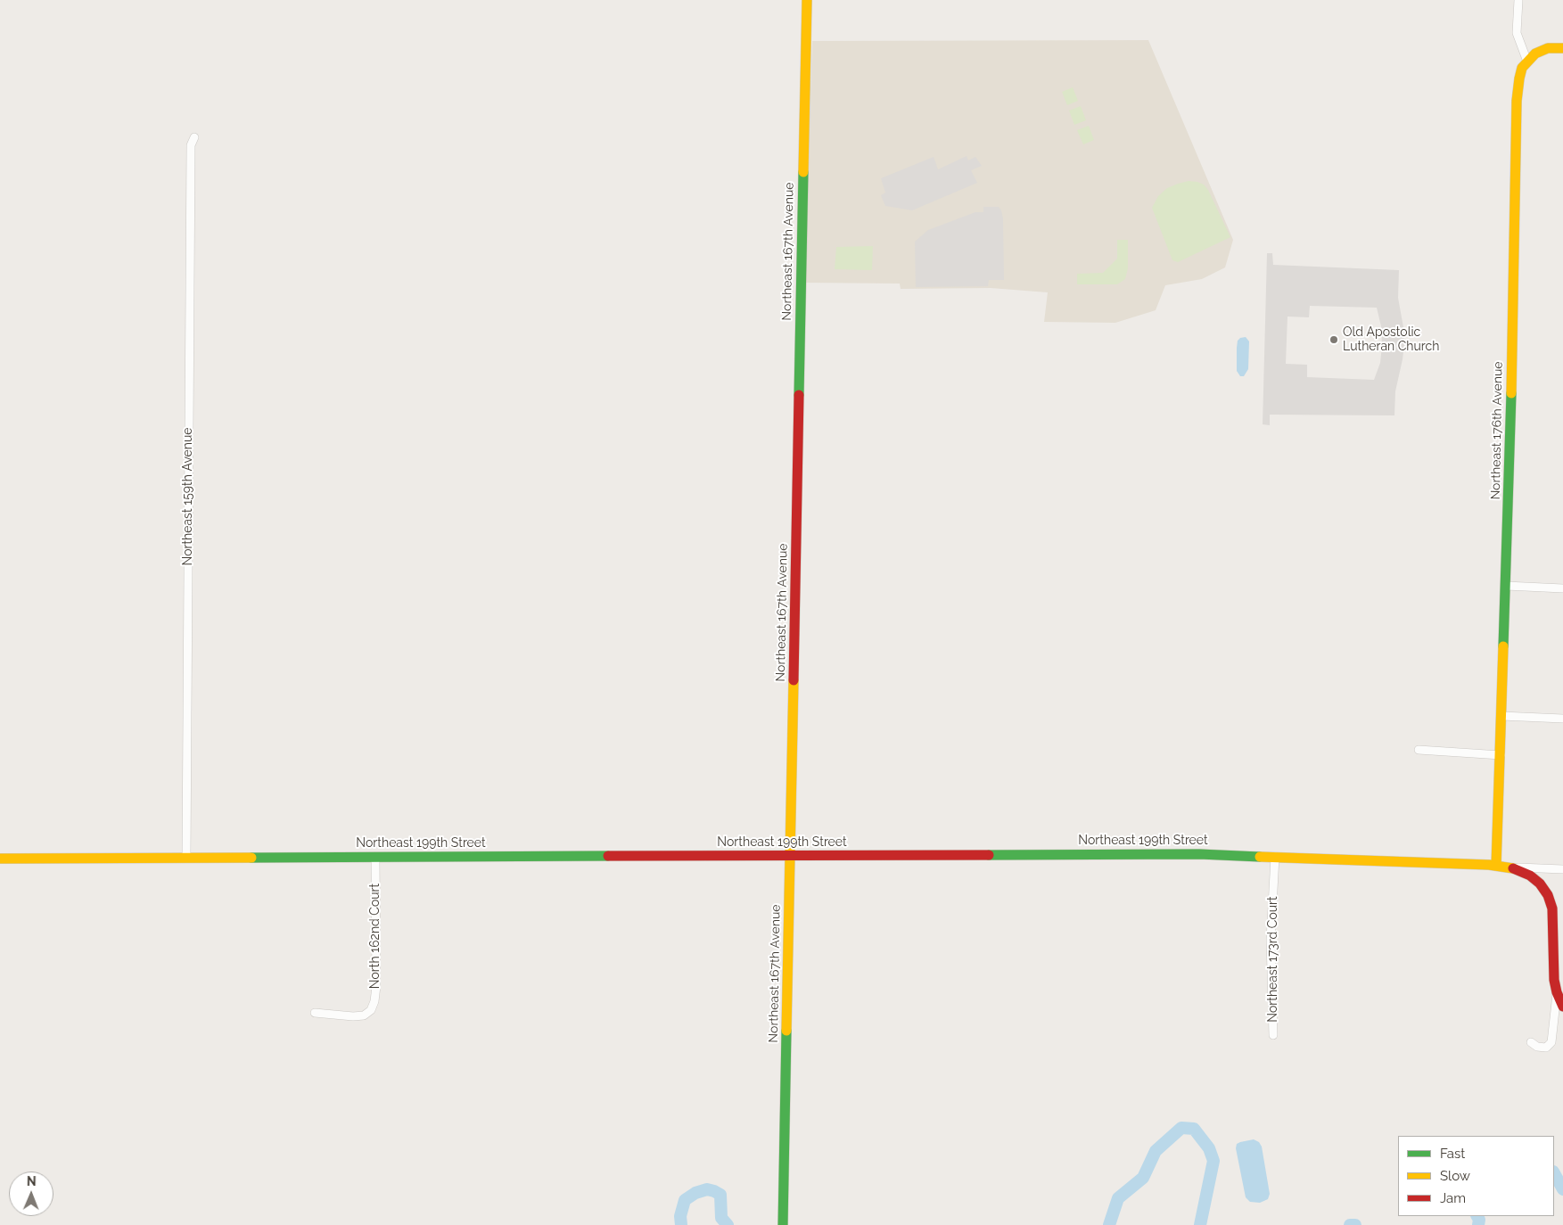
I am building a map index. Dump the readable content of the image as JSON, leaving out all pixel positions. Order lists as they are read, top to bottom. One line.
{"streets":{"main road":["Northeast 167th Avenue","Northeast 176th Avenue","Northeast 199th Street"],"street":["Northeast 159th Avenue","North 162nd Court","Northeast 173rd Court"]},"crossings":[["Northeast 167th Avenue","Northeast 199th Street"],["Northeast 176th Avenue","Northeast 199th Street"],["Northeast 159th Avenue","Northeast 199th Street"],["Northeast 199th Street","North 162nd Court"],["Northeast 199th Street","Northeast 173rd Court"]],"places":["Old Apostolic Lutheran Church"],"legend":["Fast","Slow","Jam"],"north":"top"}
